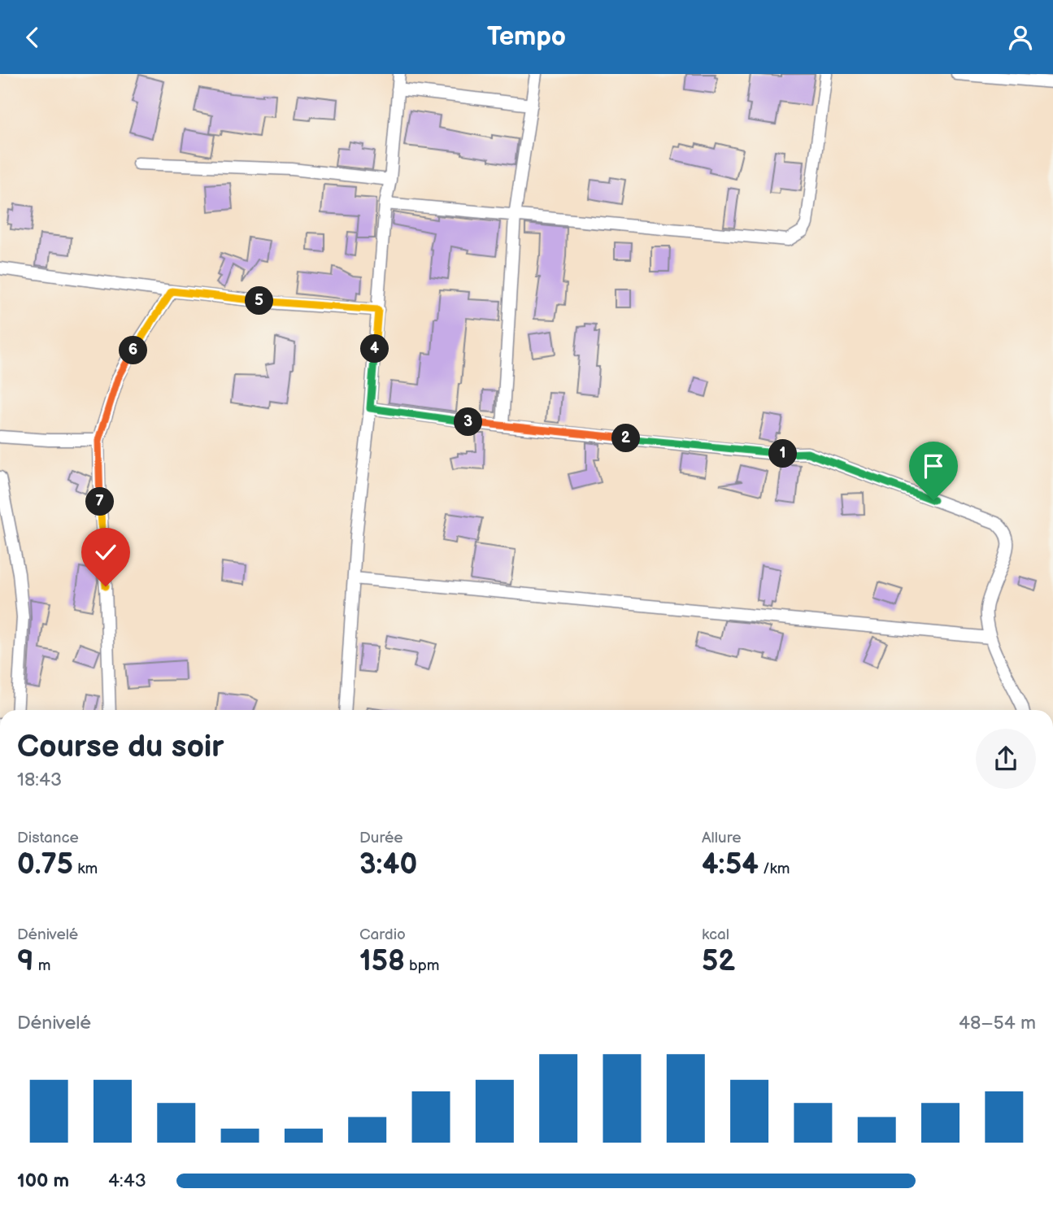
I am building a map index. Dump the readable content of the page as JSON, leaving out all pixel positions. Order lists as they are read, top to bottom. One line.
{"page":{"header":"Tempo","pins":["5","4","6","3","2","1","7"],"heading":["Course du soir","18:43"],"stats":[["Distance","0.75 km"],["Durée","3:40"],["Allure","4:54 /km"],["Dénivelé","9 m"],["Cardio","158 bpm"],["kcal","52"]],"chart":["Dénivelé","48–54 m"],"list":[{"name":"100 m","note":"4:43"}]}}
